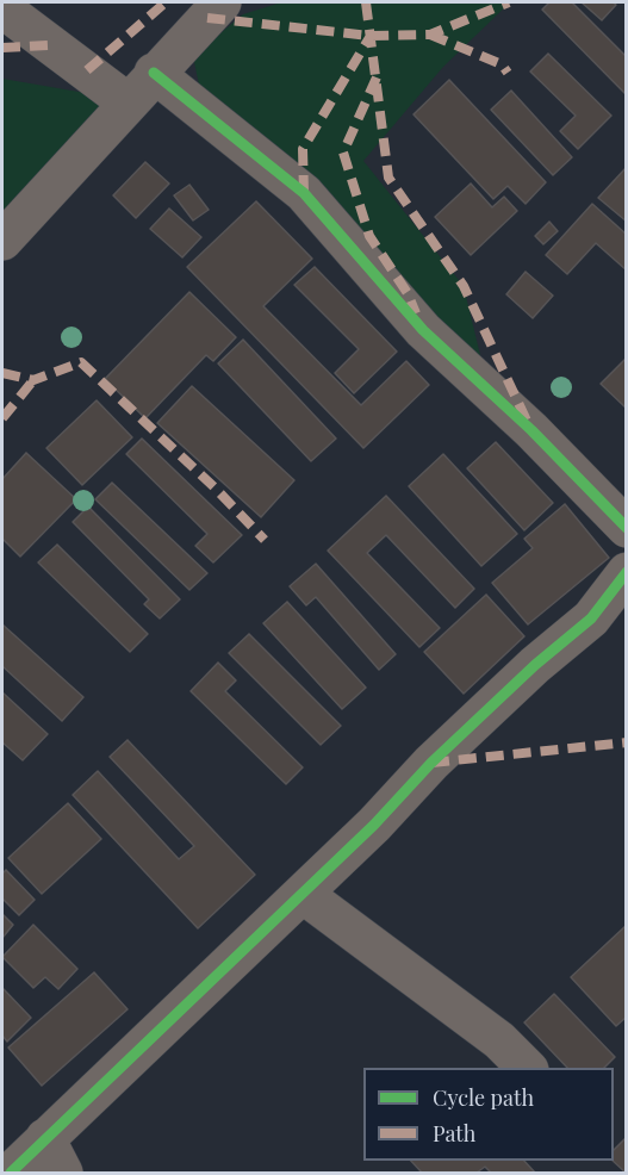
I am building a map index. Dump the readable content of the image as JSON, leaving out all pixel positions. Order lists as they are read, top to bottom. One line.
{"legend":["Cycle path","Path"]}
